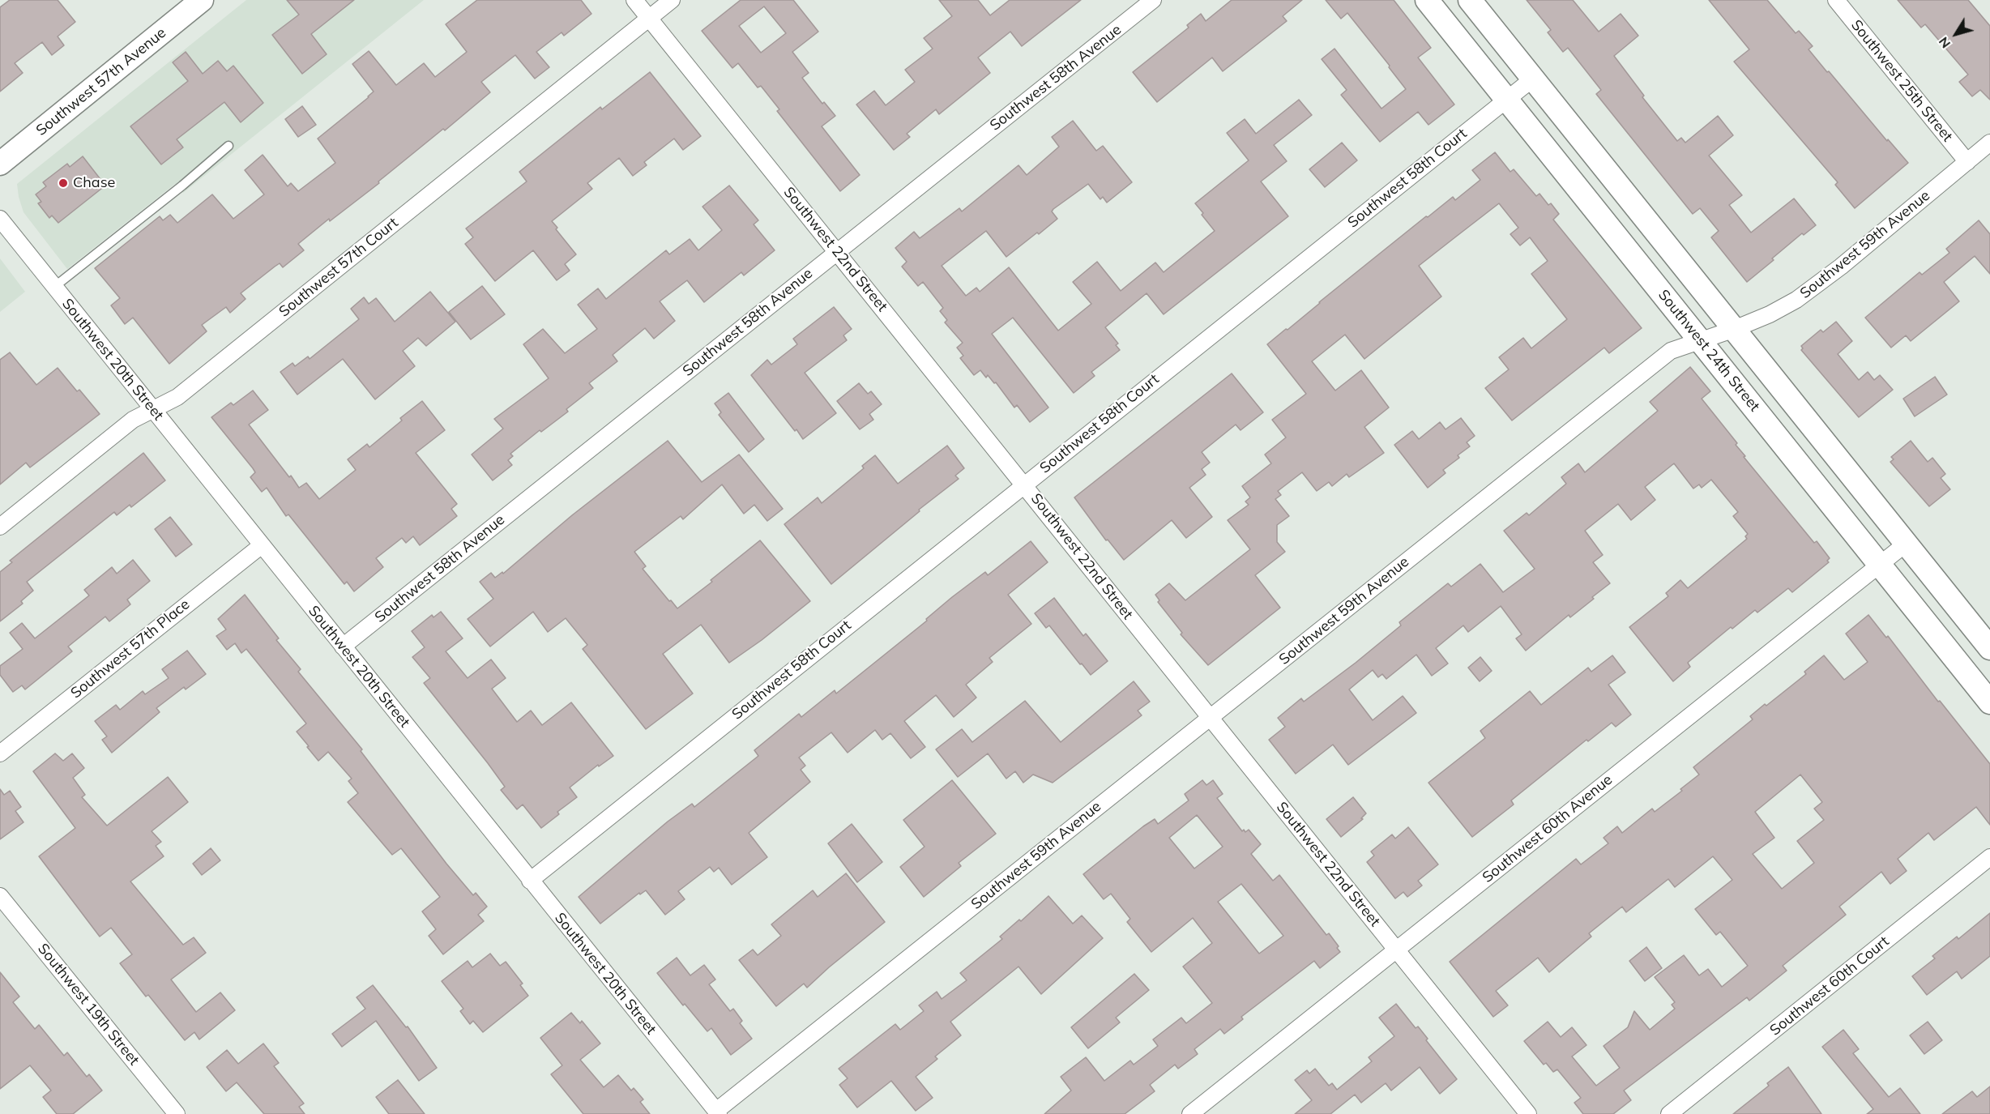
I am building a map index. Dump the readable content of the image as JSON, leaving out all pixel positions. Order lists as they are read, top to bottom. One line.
{"streets":{"main road":["Southwest 57th Avenue","Southwest 24th Street"],"street":["Southwest 58th Avenue","Southwest 25th Street","Southwest 58th Court","Southwest 59th Avenue","Southwest 22nd Street","Southwest 57th Court","Southwest 20th Street","Southwest 57th Place","Southwest 60th Avenue","Southwest 60th Court","Southwest 19th Street"]},"crossings":[["Southwest 58th Avenue","Southwest 22nd Street"],["Southwest 58th Avenue","Southwest 20th Street"],["Southwest 25th Street","Southwest 59th Avenue"],["Southwest 58th Court","Southwest 22nd Street"],["Southwest 58th Court","Southwest 24th Street"],["Southwest 58th Court","Southwest 20th Street"],["Southwest 59th Avenue","Southwest 22nd Street"],["Southwest 59th Avenue","Southwest 24th Street"],["Southwest 59th Avenue","Southwest 20th Street"],["Southwest 22nd Street","Southwest 57th Court"],["Southwest 22nd Street","Southwest 60th Avenue"],["Southwest 57th Court","Southwest 20th Street"],["Southwest 24th Street","Southwest 60th Avenue"],["Southwest 20th Street","Southwest 57th Place"]],"places":["Chase"],"north":"bottom left"}
